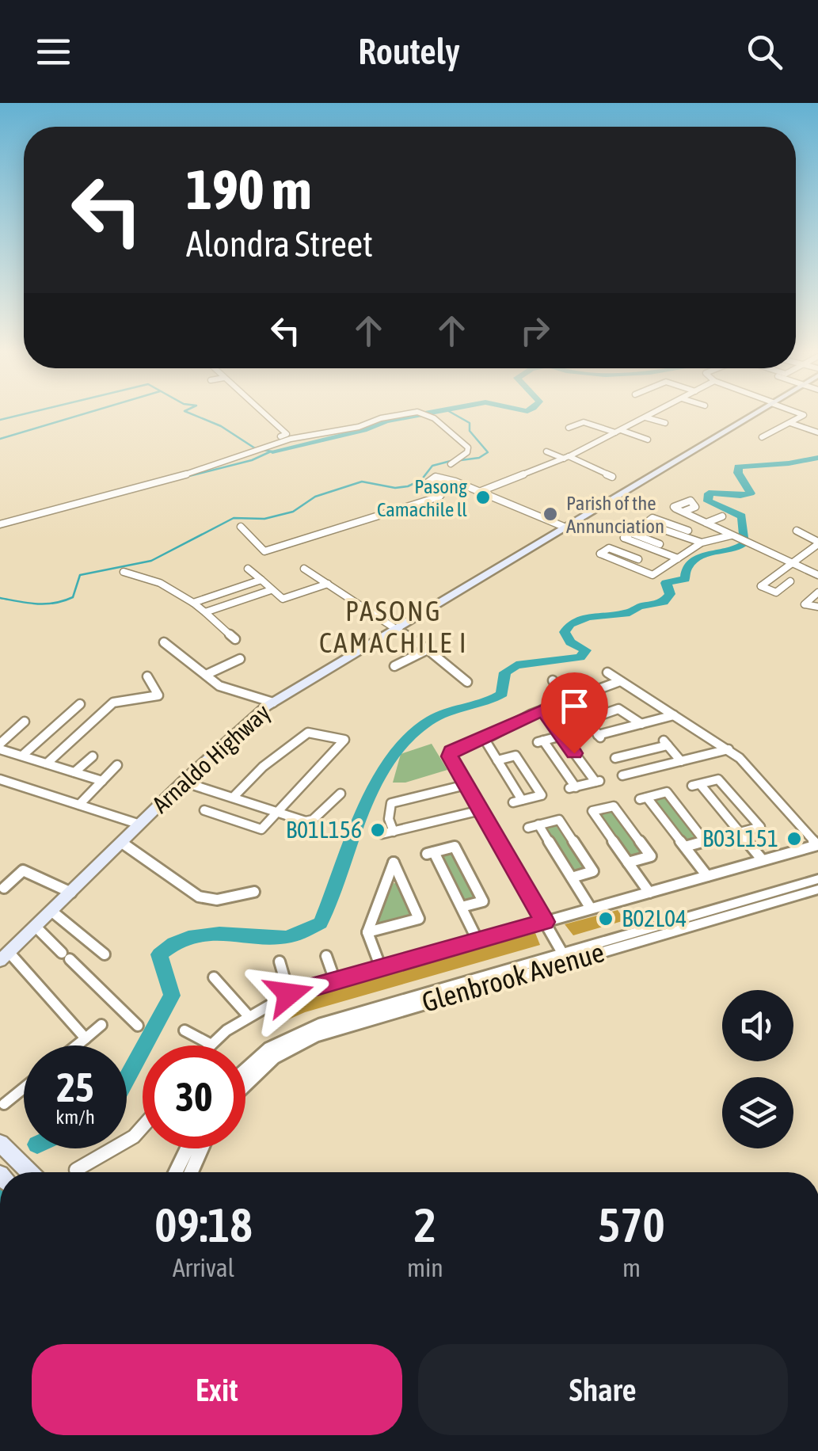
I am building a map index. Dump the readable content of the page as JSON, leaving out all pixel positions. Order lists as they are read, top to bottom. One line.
{"streets":{"main road":["Arnaldo Highway"],"street":["Glenbrook Avenue"]},"districts":["PASONG CAMACHILE I"],"places":["Pasong Camachile ll","Parish of the Annunciation","B01L156","B03L151","B02L04"],"page":{"header":"Routely","turn":["190 m","Alondra Street"],"speed":"25 km/h","limit":"30","eta":["09:18","Arrival","2","min","570","m"],"buttons":["Exit","Share"]}}
